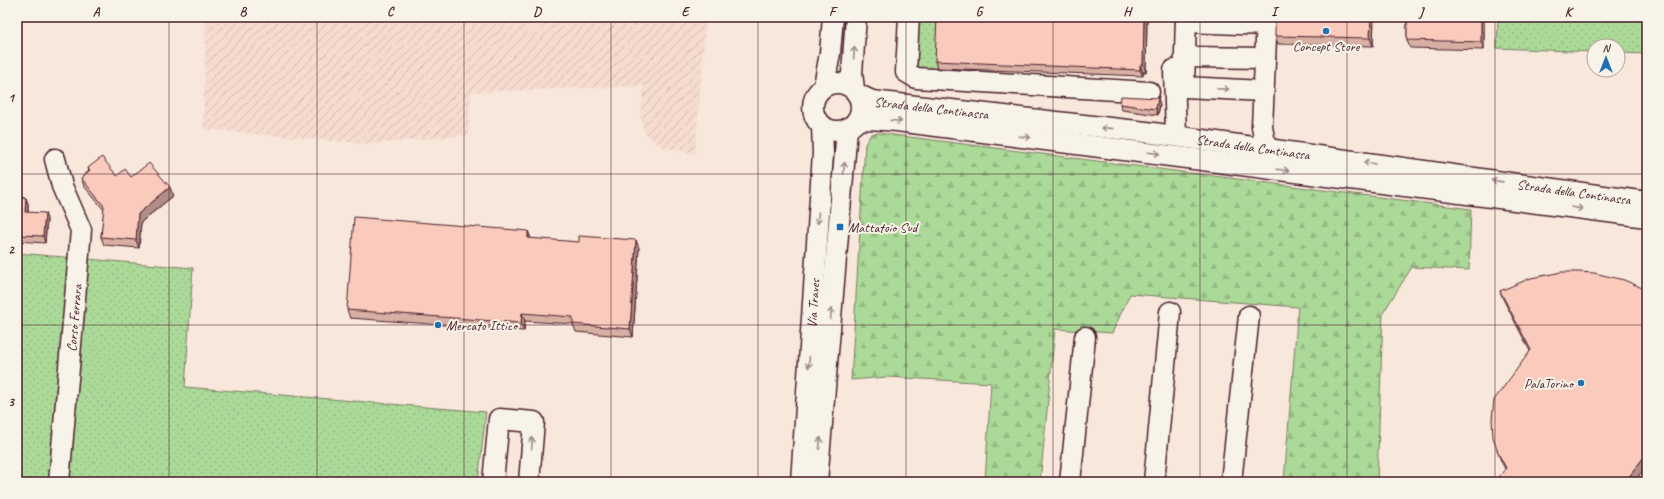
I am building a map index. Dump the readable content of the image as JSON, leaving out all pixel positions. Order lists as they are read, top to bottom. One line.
{"streets":{"street":["Strada della Continassa","Via Traves","Corso Ferrara"]},"crossings":[["Strada della Continassa","Via Traves"]],"places":{"other":["Concept Store","Mercato Ittico","PalaTorino"],"transit":["Mattatoio Sud"]},"north":"top","grid":{"columns":["A","B","C","D","E","F","G","H","I","J","K"],"rows":["1","2","3"]}}
